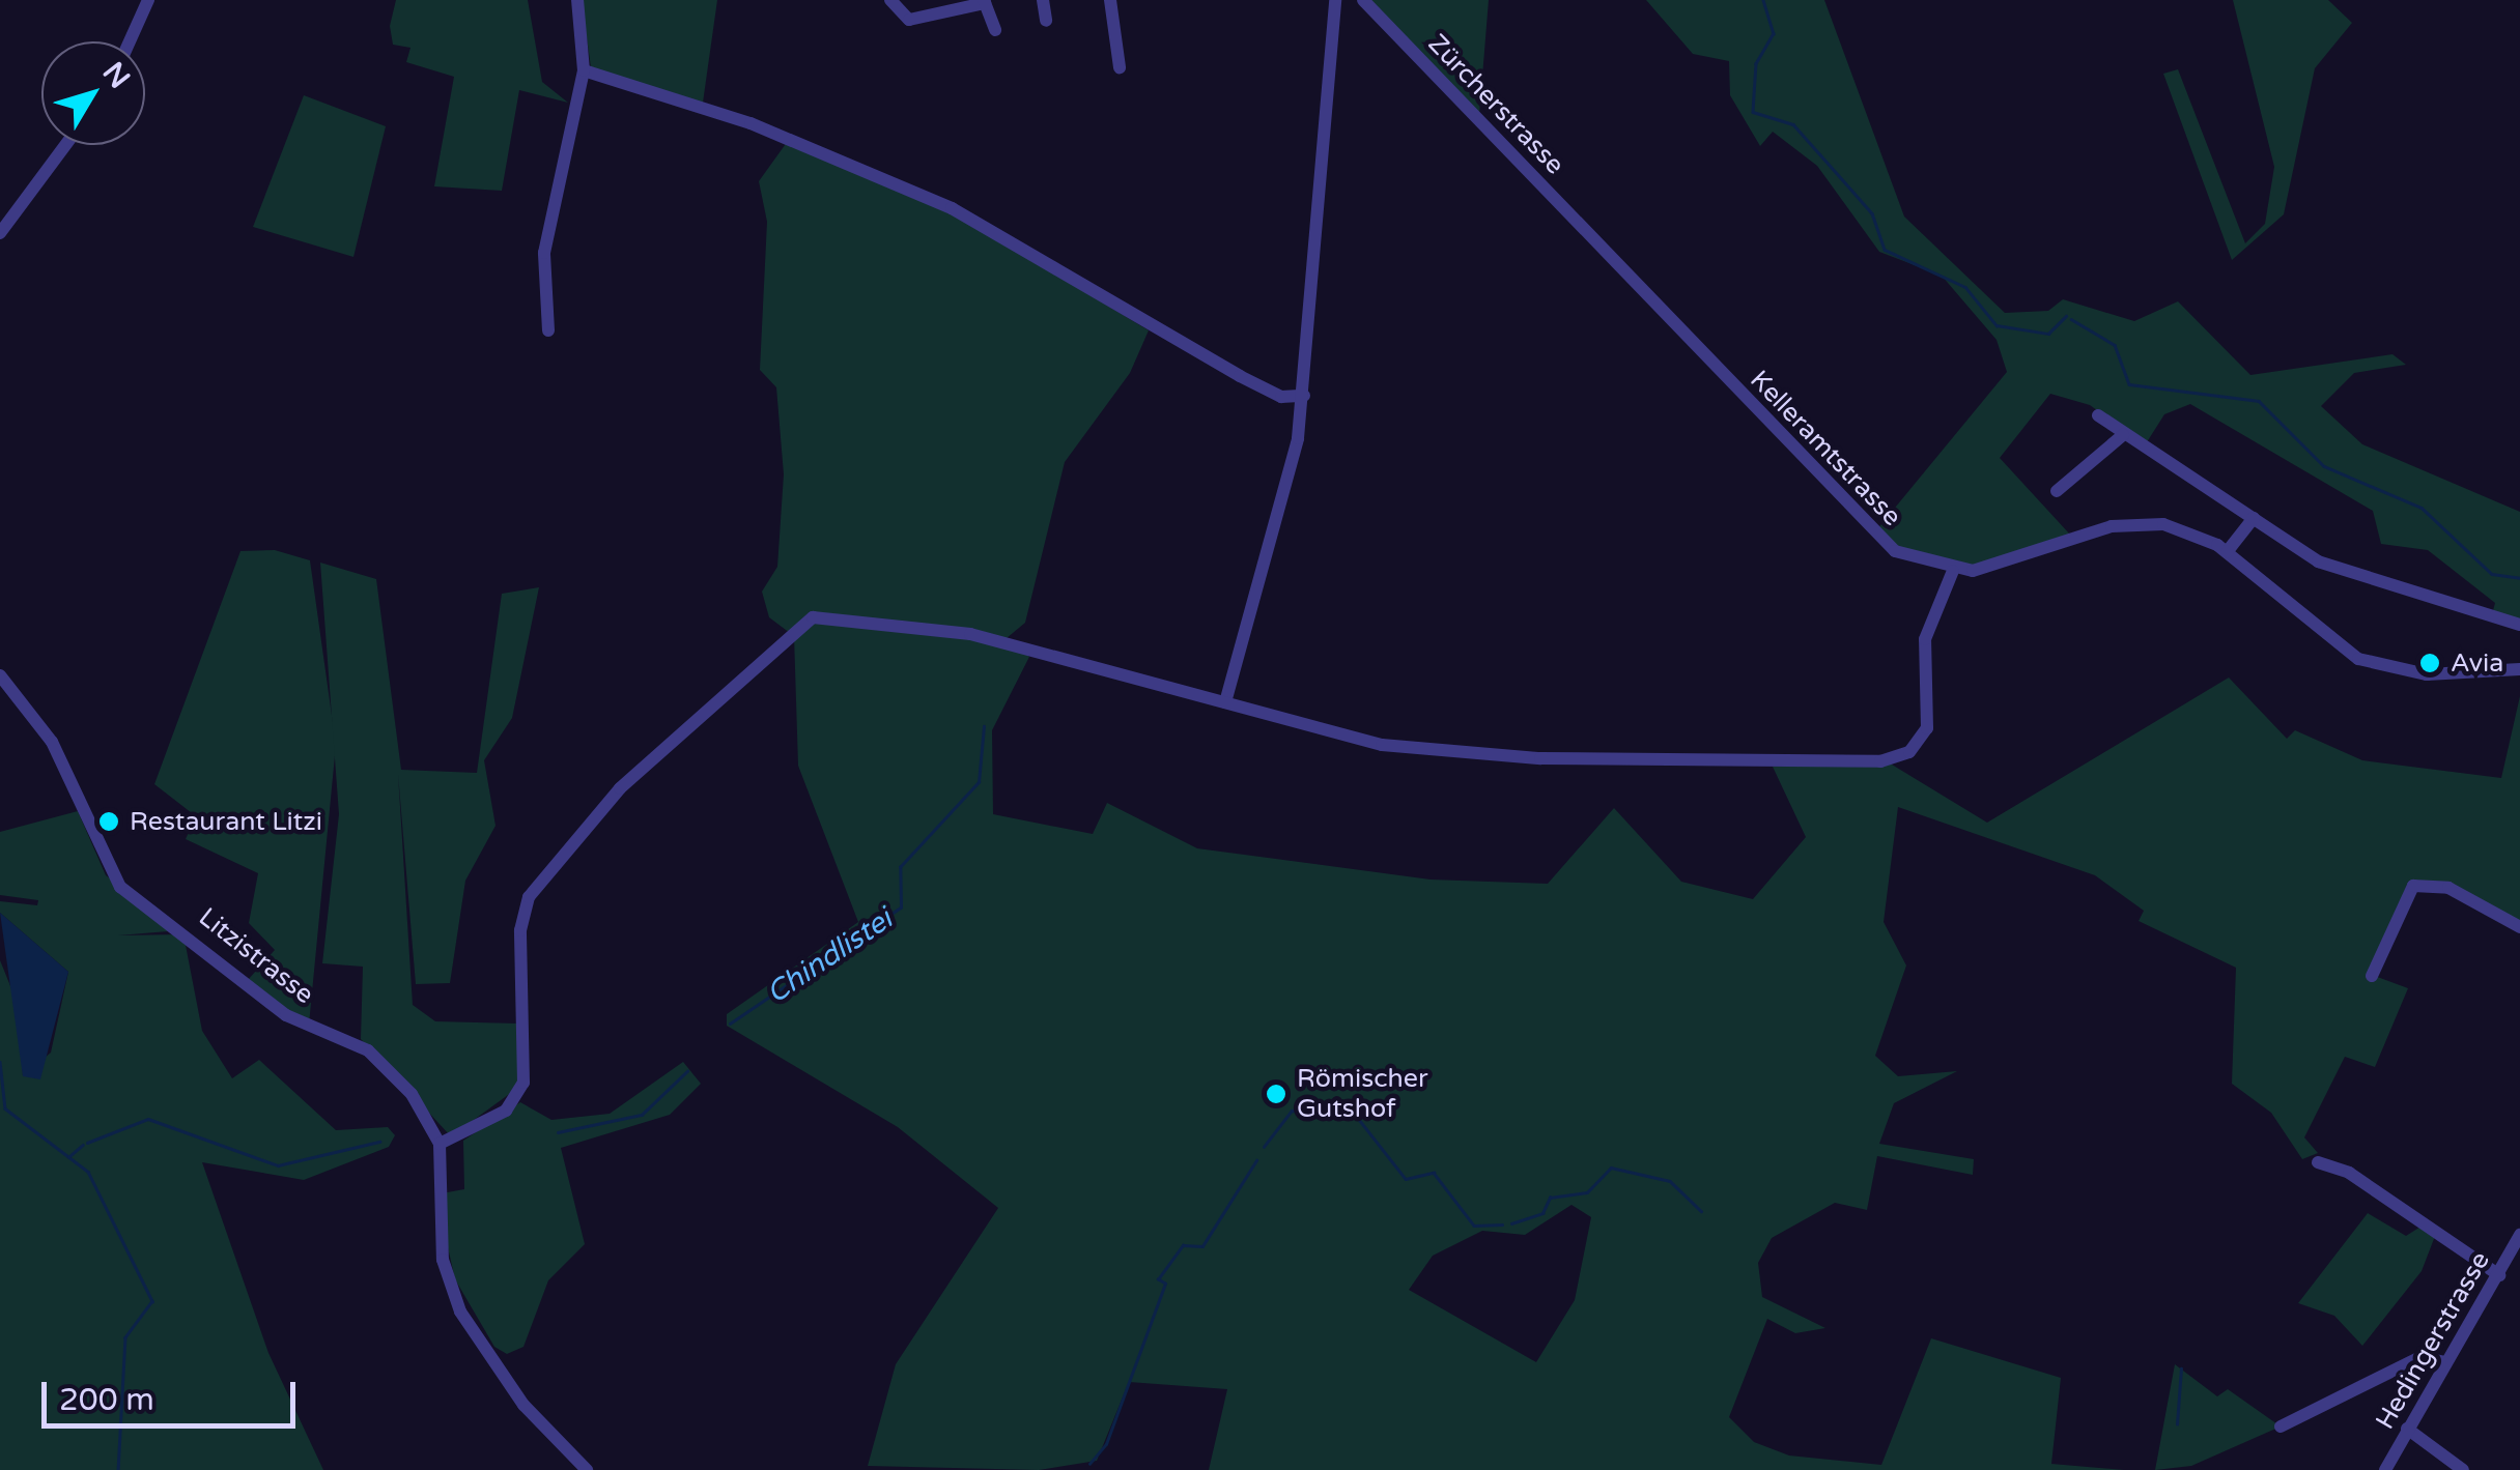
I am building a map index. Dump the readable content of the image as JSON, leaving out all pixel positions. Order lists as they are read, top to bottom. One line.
{"streets":{"street":["Zürcherstrasse","Kelleramtstrasse","Litzistrasse","Hedingerstrasse"]},"crossings":[["Zürcherstrasse","Kelleramtstrasse"]],"water":["Chindlistei"],"places":["Avia","Restaurant Litzi","Römischer Gutshof"],"scale_bar":"200 m","north":"top right"}
